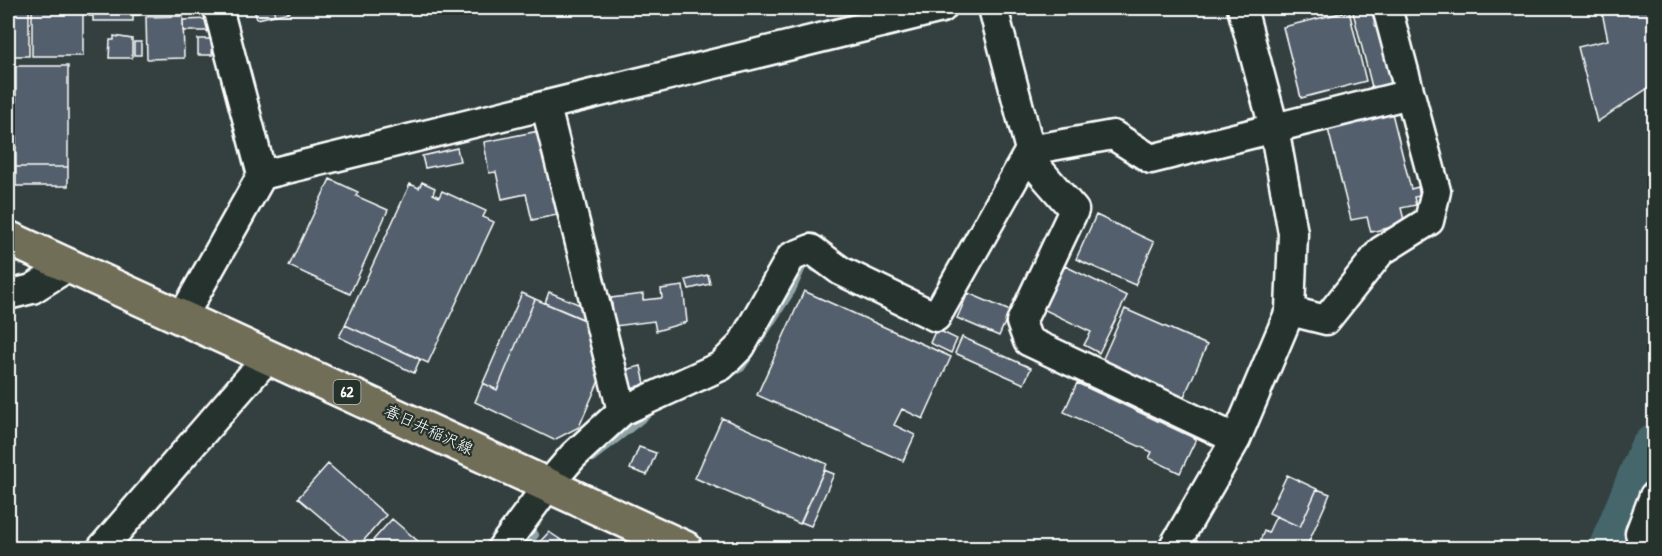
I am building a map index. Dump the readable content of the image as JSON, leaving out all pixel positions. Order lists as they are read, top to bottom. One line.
{"streets":{"main road":["62","春日井稲沢線"]}}
